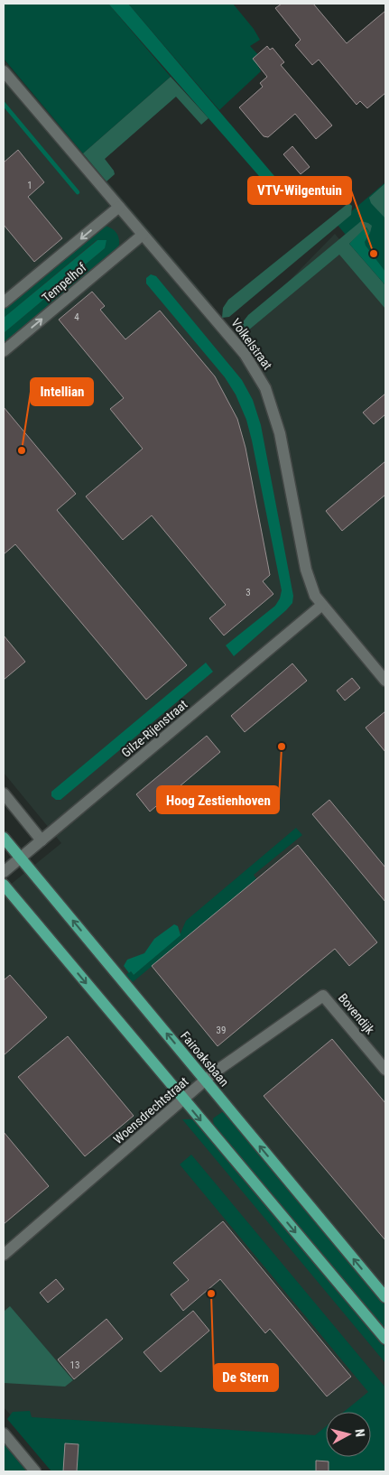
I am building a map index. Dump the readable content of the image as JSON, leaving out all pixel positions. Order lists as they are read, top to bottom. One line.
{"streets":{"main road":["Fairoaksbaan"],"street":["Tempelhof","Volkelstraat","Gilze-Rijenstraat","Bovendijk","Woensdrechtstraat"]},"crossings":[["Tempelhof","Volkelstraat"],["Volkelstraat","Gilze-Rijenstraat"],["Gilze-Rijenstraat","Fairoaksbaan"],["Bovendijk","Woensdrechtstraat"],["Fairoaksbaan","Woensdrechtstraat"]],"places":["VTV-Wilgentuin","Intellian","Hoog Zestienhoven","De Stern"],"house_numbers":["1","4","3","39","13"],"north":"right"}
